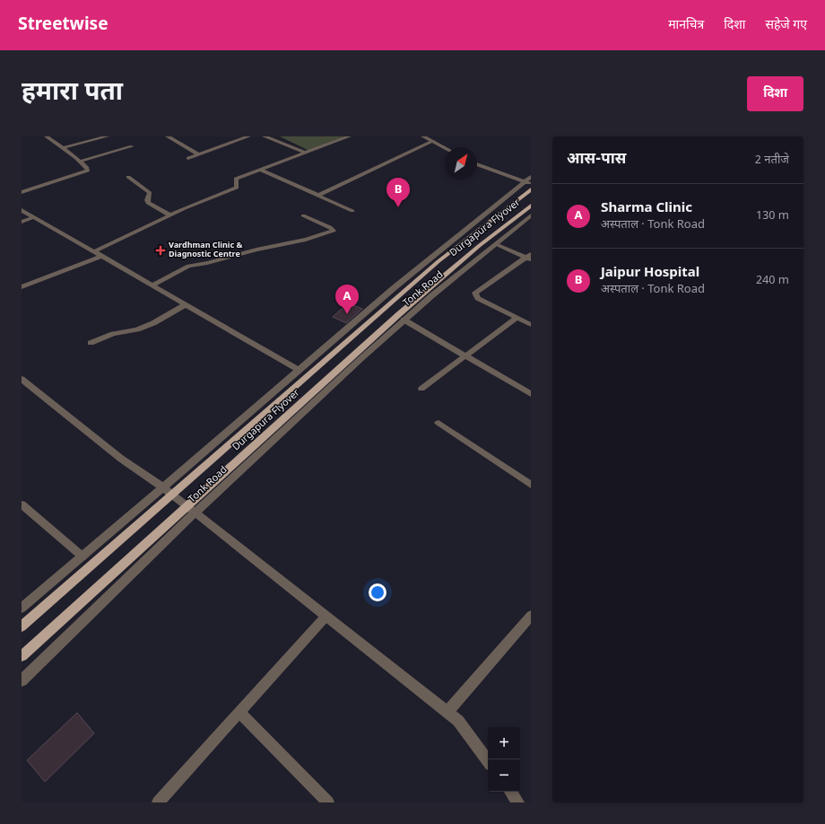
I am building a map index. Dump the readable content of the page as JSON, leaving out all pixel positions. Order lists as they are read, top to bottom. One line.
{"streets":{"main road":["Durgapura Flyover"],"street":["Tonk Road"]},"places":{"health":["Vardhman Clinic & Diagnostic Centre"]},"north":"top right","page":{"header":"Streetwise","nav":["मानचित्र","दिशा","सहेजे गए"],"buttons":"दिशा","title":"हमारा पता","heading":["आस-पास","2 नतीजे"],"pins":["B","A"],"list":[{"mark":"A","name":"Sharma Clinic","note":"अस्पताल · Tonk Road","value":"130 m"},{"mark":"B","name":"Jaipur Hospital","note":"अस्पताल · Tonk Road","value":"240 m"}],"map_buttons":["+","−"]}}
